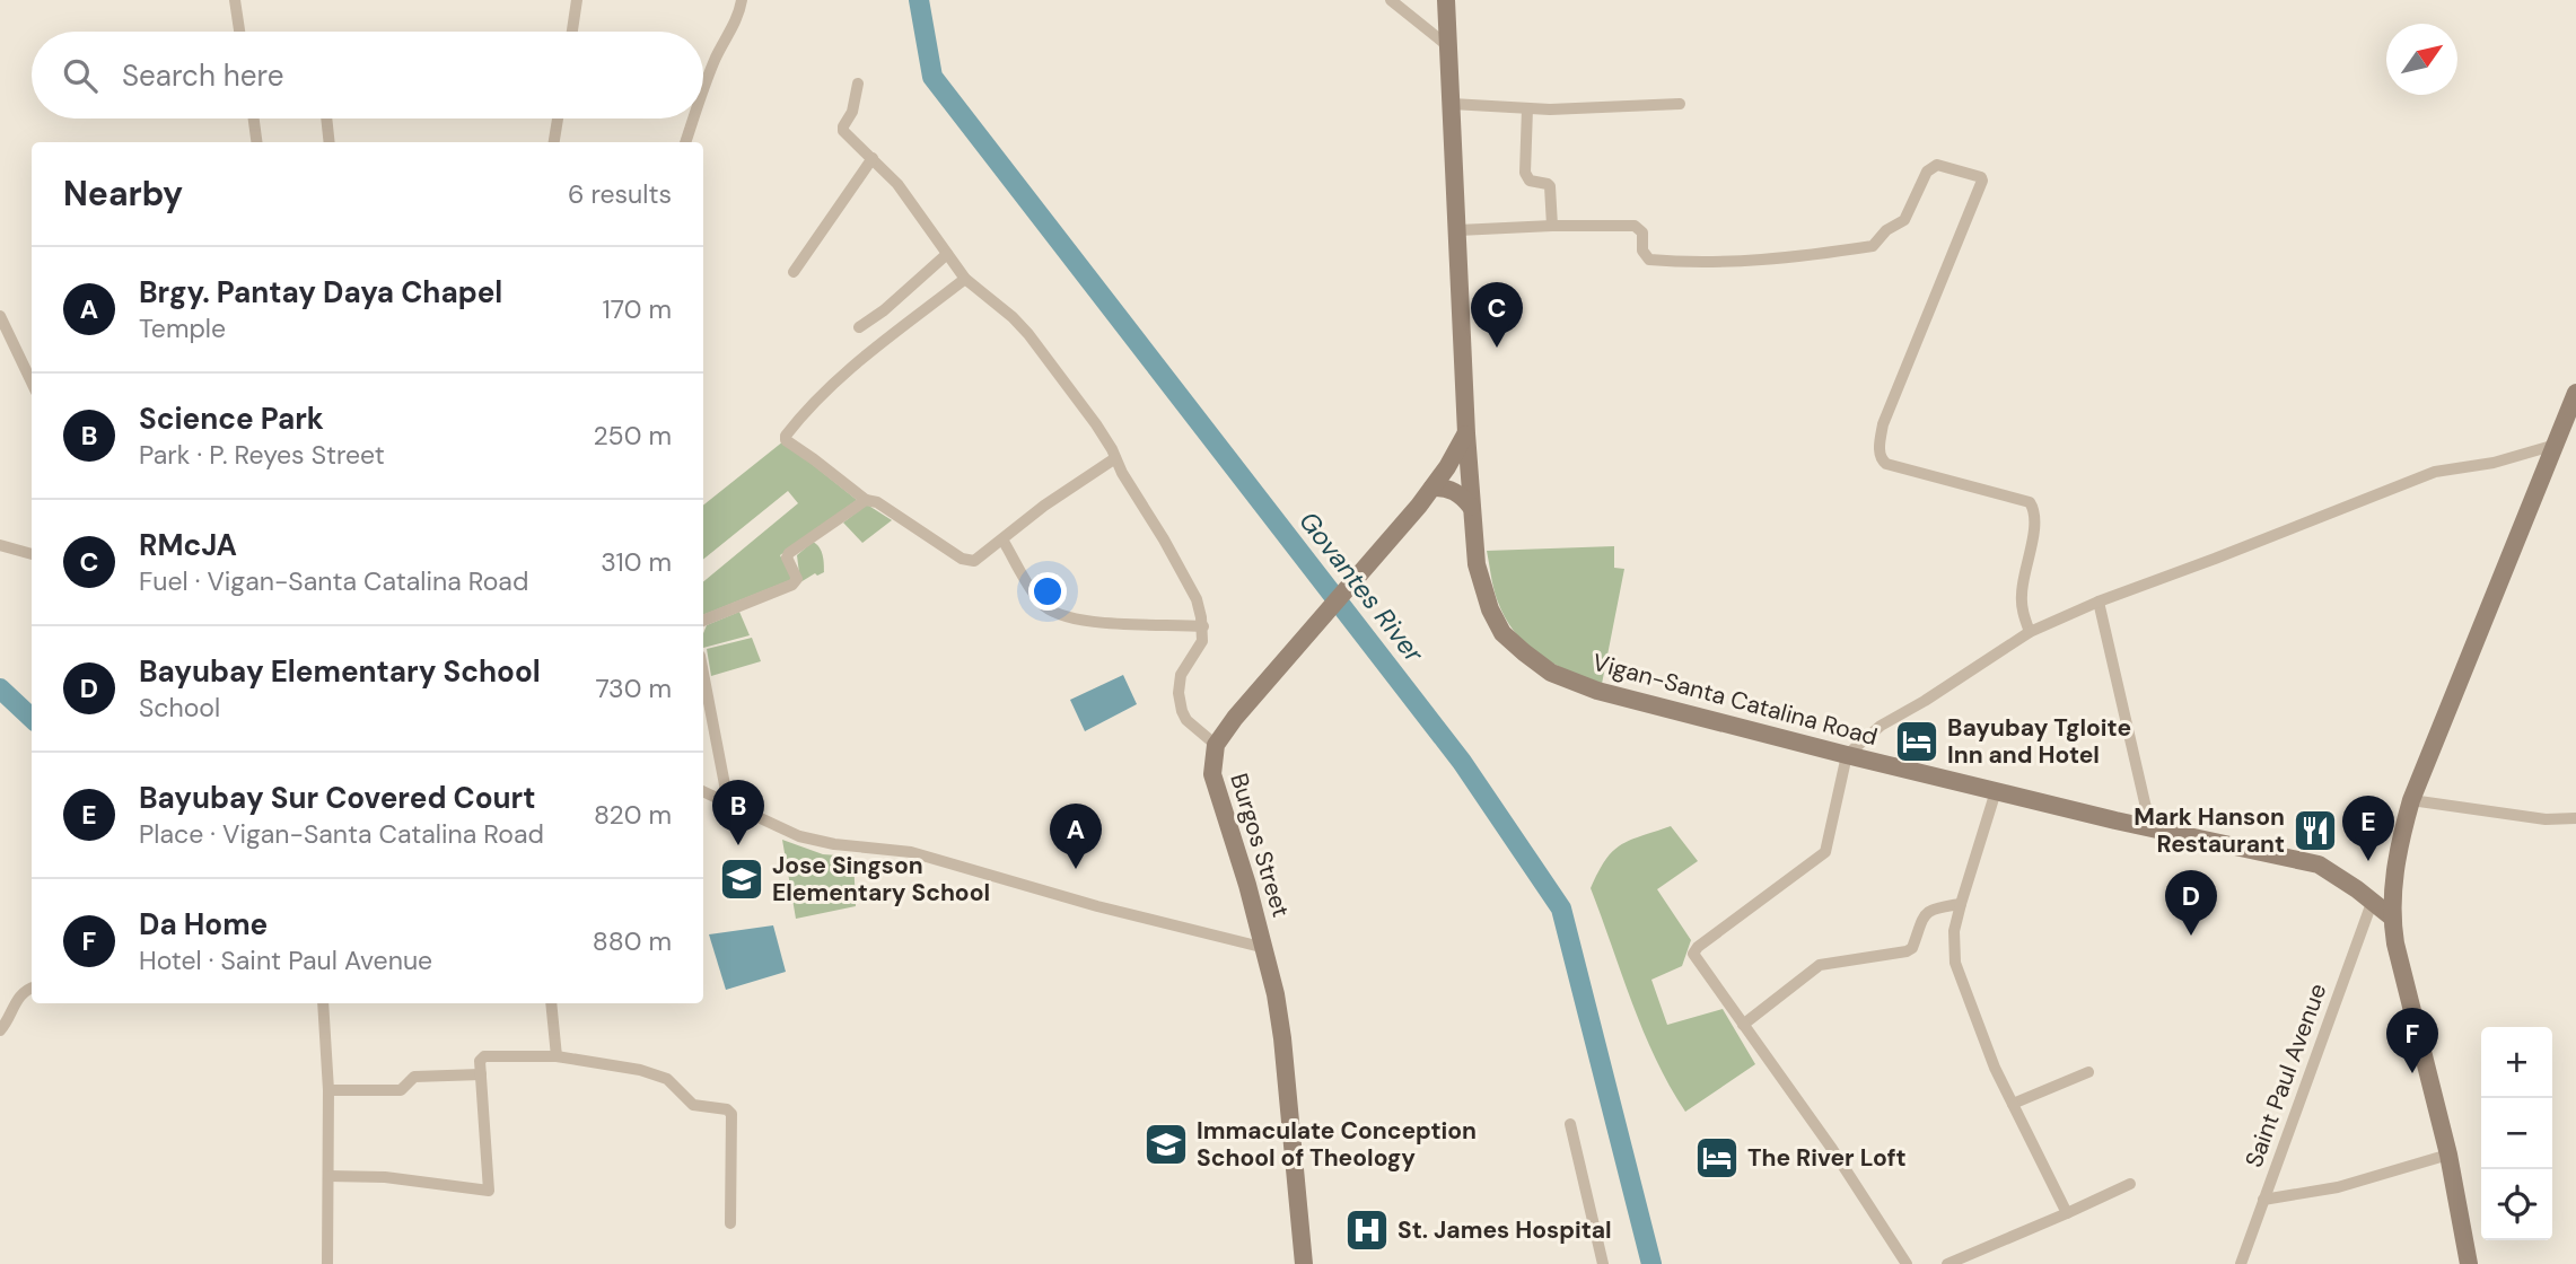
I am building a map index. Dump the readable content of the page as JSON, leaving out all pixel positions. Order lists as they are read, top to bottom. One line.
{"streets":{"main road":["Vigan-Santa Catalina Road","Burgos Street"],"street":["Saint Paul Avenue"]},"crossings":[["Vigan-Santa Catalina Road","Burgos Street"],["Vigan-Santa Catalina Road","Saint Paul Avenue"]],"water":["Govantes River"],"places":{"hotel":["Bayubay Tgloite Inn and Hotel","The River Loft"],"restaurant":["Mark Hanson Restaurant"],"school or university":["Jose Singson Elementary School","Immaculate Conception School of Theology"],"hospital":["St. James Hospital"]},"north":"top right","page":{"search":"Search here","heading":["Nearby","6 results"],"list":[{"mark":"A","name":"Brgy. Pantay Daya Chapel","note":"Temple","value":"170 m"},{"mark":"B","name":"Science Park","note":"Park · P. Reyes Street","value":"250 m"},{"mark":"C","name":"RMcJA","note":"Fuel · Vigan-Santa Catalina Road","value":"310 m"},{"mark":"D","name":"Bayubay Elementary School","note":"School","value":"730 m"},{"mark":"E","name":"Bayubay Sur Covered Court","note":"Place · Vigan-Santa Catalina Road","value":"820 m"},{"mark":"F","name":"Da Home","note":"Hotel · Saint Paul Avenue","value":"880 m"}],"pins":["C","B","E","A","D","F"],"map_buttons":["+","−"]}}
